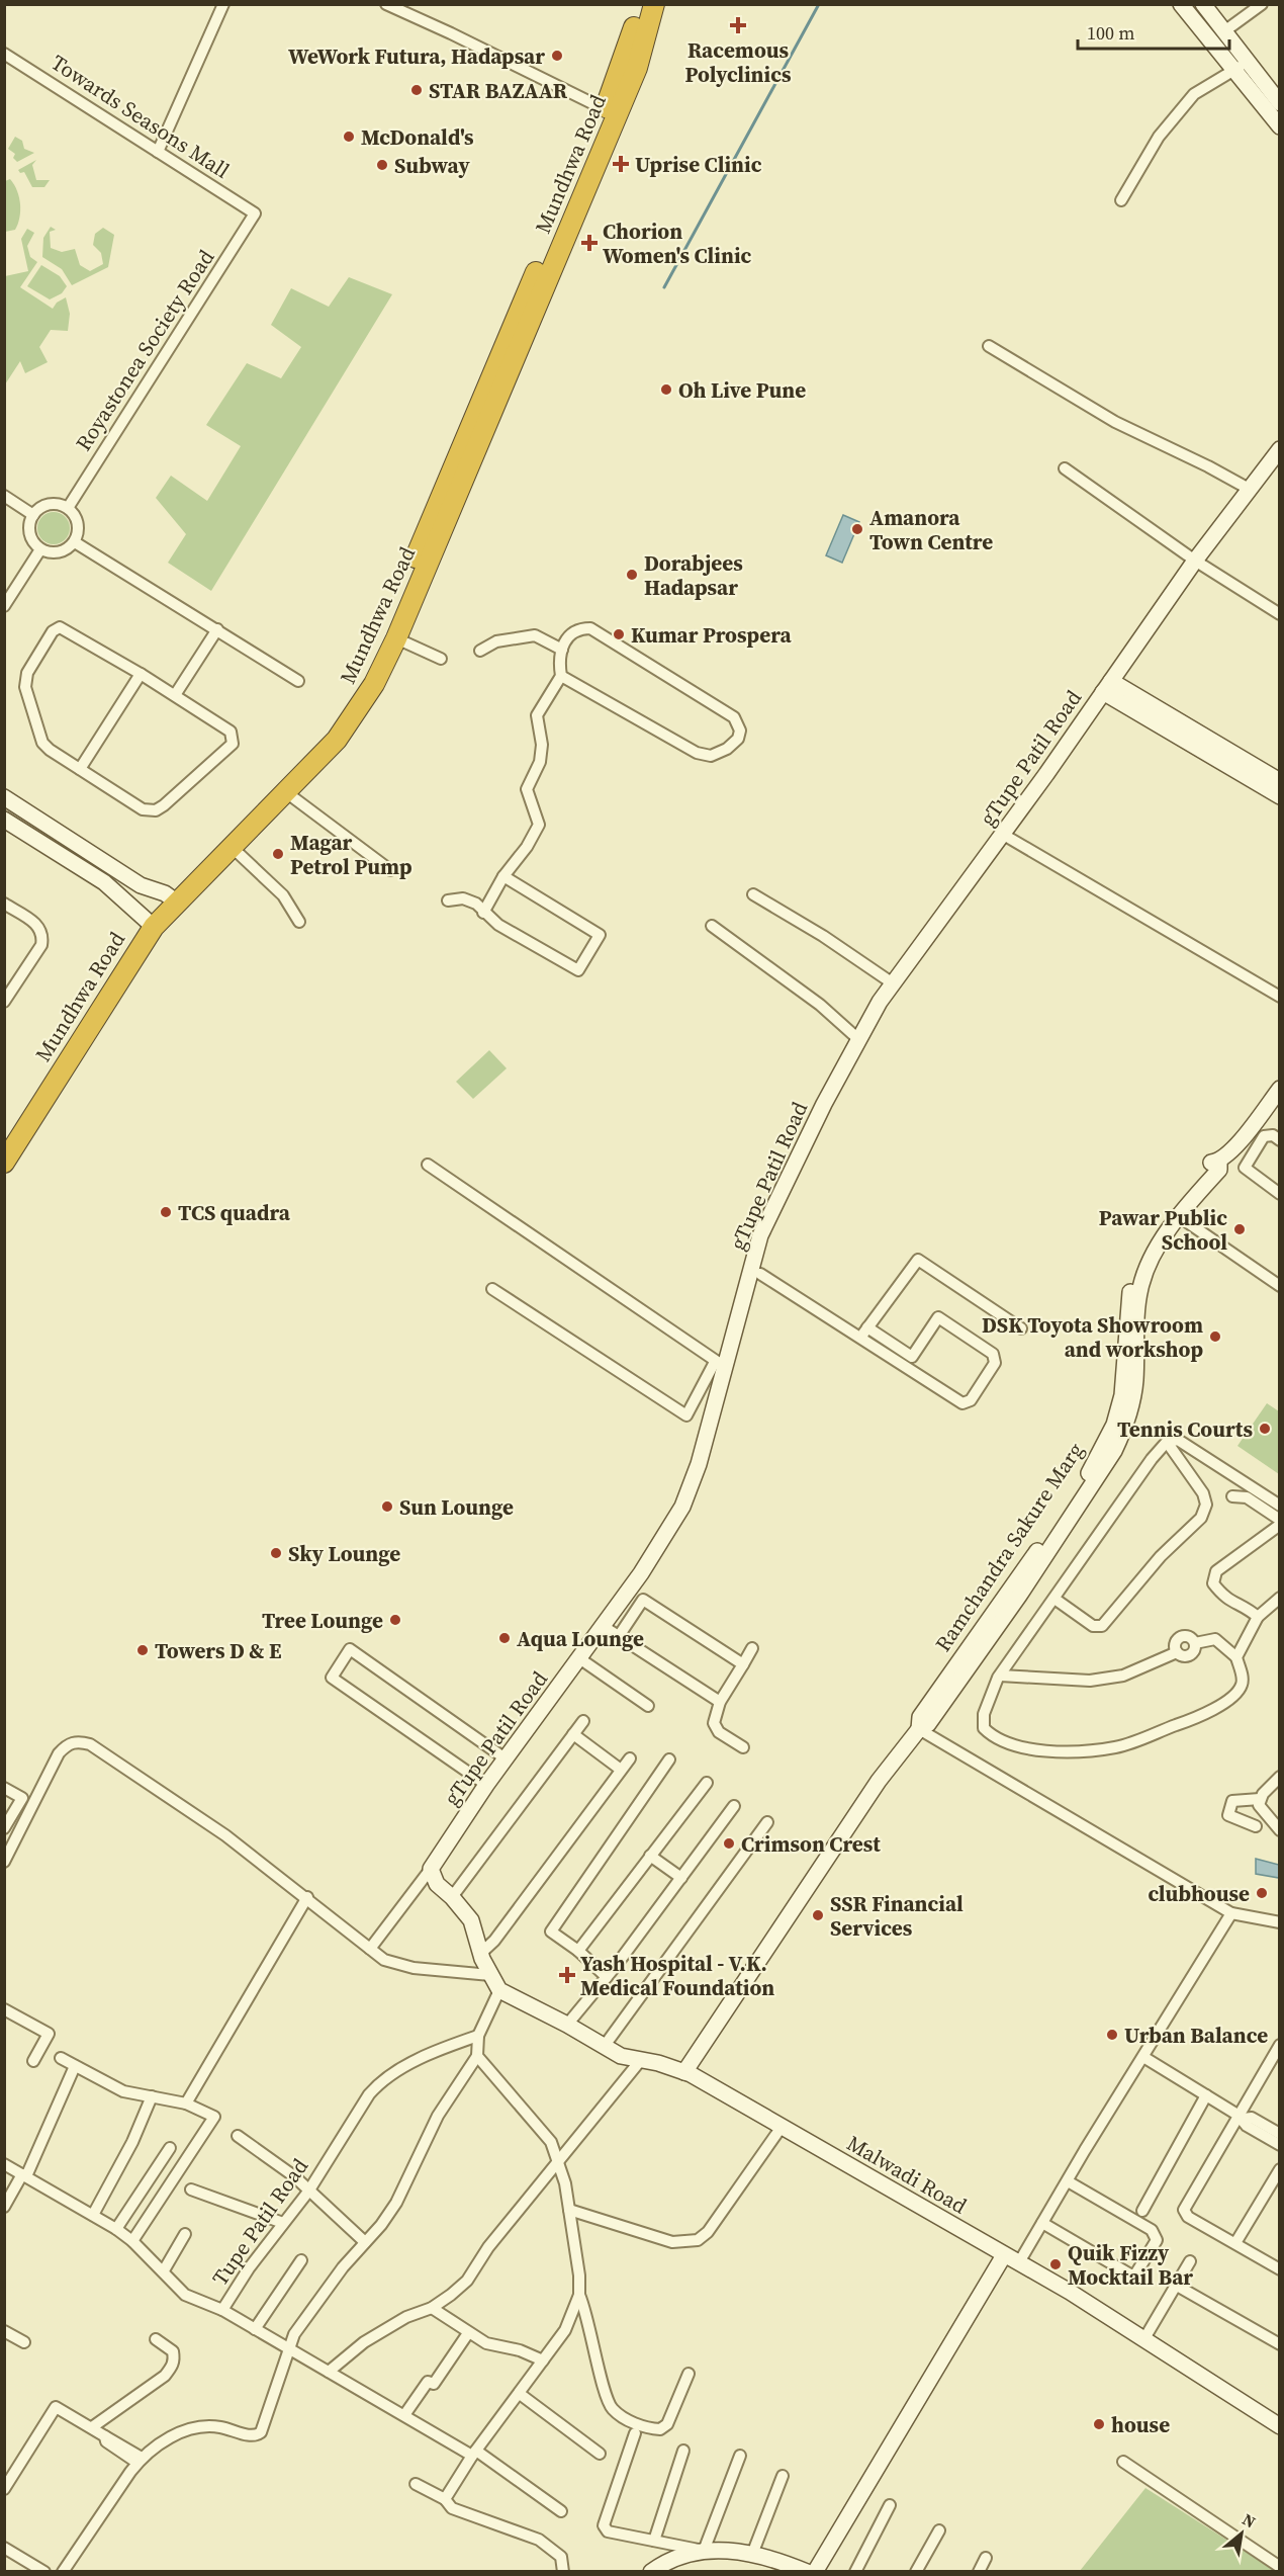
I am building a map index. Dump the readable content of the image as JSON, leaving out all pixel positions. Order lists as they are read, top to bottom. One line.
{"streets":{"highway":["Mundhwa Road"],"street":["Towards Seasons Mall","Royastonea Society Road","gTupe Patil Road","Ramchandra Sakure Marg","Malwadi Road","Tupe Patil Road"]},"crossings":[["Towards Seasons Mall","Royastonea Society Road"],["Ramchandra Sakure Marg","Malwadi Road"]],"places":{"health":["Racemous Polyclinics","Uprise Clinic","Chorion Women's Clinic","Yash Hospital - V.K. Medical Foundation"],"other":["WeWork Futura, Hadapsar","STAR BAZAAR","McDonald's","Subway","Oh Live Pune","Amanora Town Centre","Dorabjees Hadapsar","Kumar Prospera","Magar Petrol Pump","TCS quadra","Pawar Public School","DSK Toyota Showroom and workshop","Tennis Courts","Sun Lounge","Sky Lounge","Tree Lounge","Aqua Lounge","Towers D & E","Crimson Crest","clubhouse","SSR Financial Services","Urban Balance","Quik Fizzy Mocktail Bar","house"]},"scale_bar":"100 m","north":"top right"}
